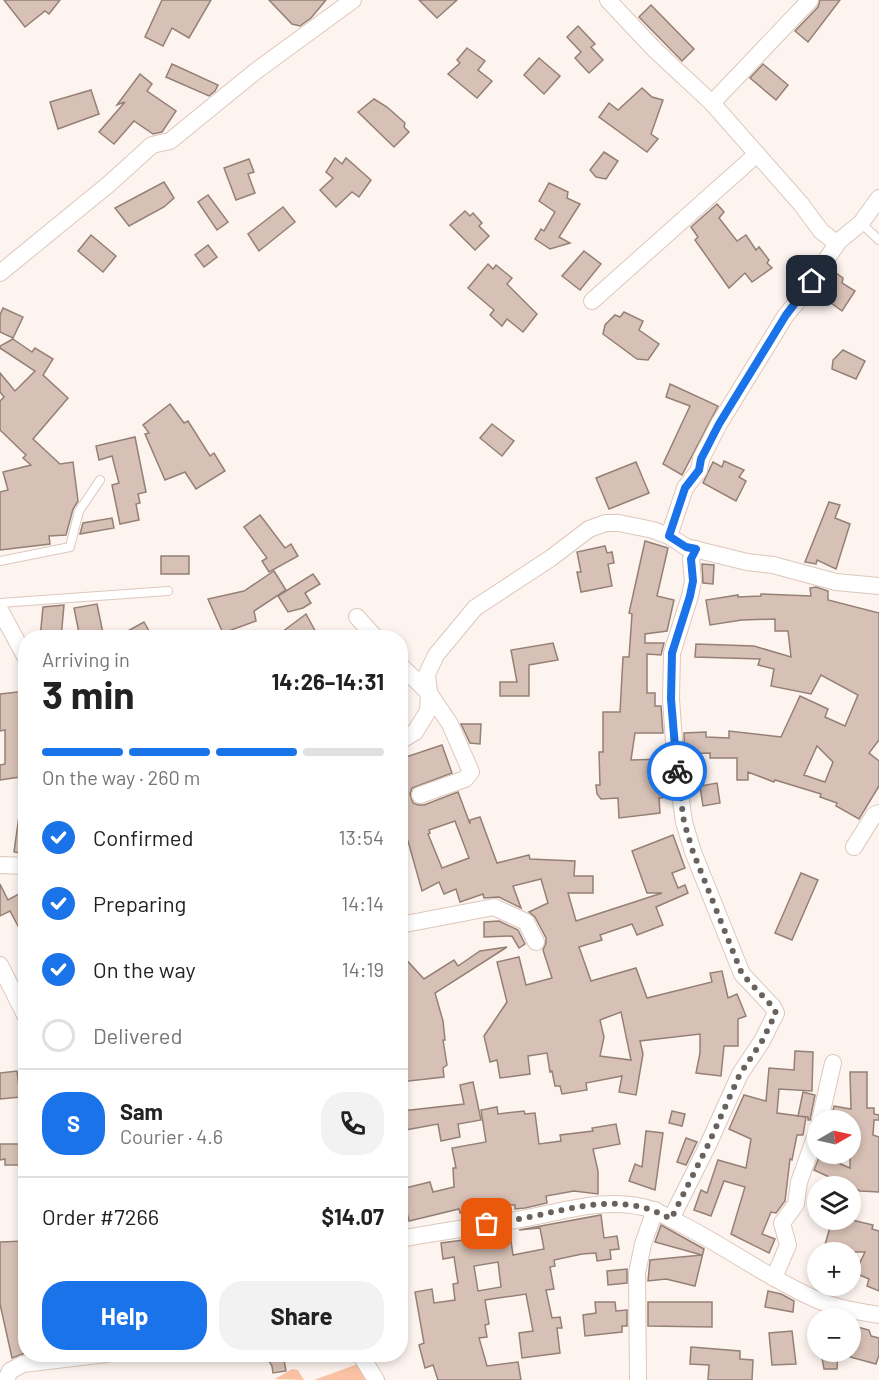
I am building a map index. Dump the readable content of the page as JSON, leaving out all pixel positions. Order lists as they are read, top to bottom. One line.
{"north":"right","page":{"heading":["3 min","Arriving in","14:26–14:31"],"panel":["Sam","Courier · 4.6","Order #7266","$14.07"],"bar":"On the way · 260 m","list":[["Confirmed","13:54"],["Preparing","14:14"],["On the way","14:19"],"Delivered"],"round":"S","map_buttons":["+","−"],"buttons":["Help","Share"]}}
